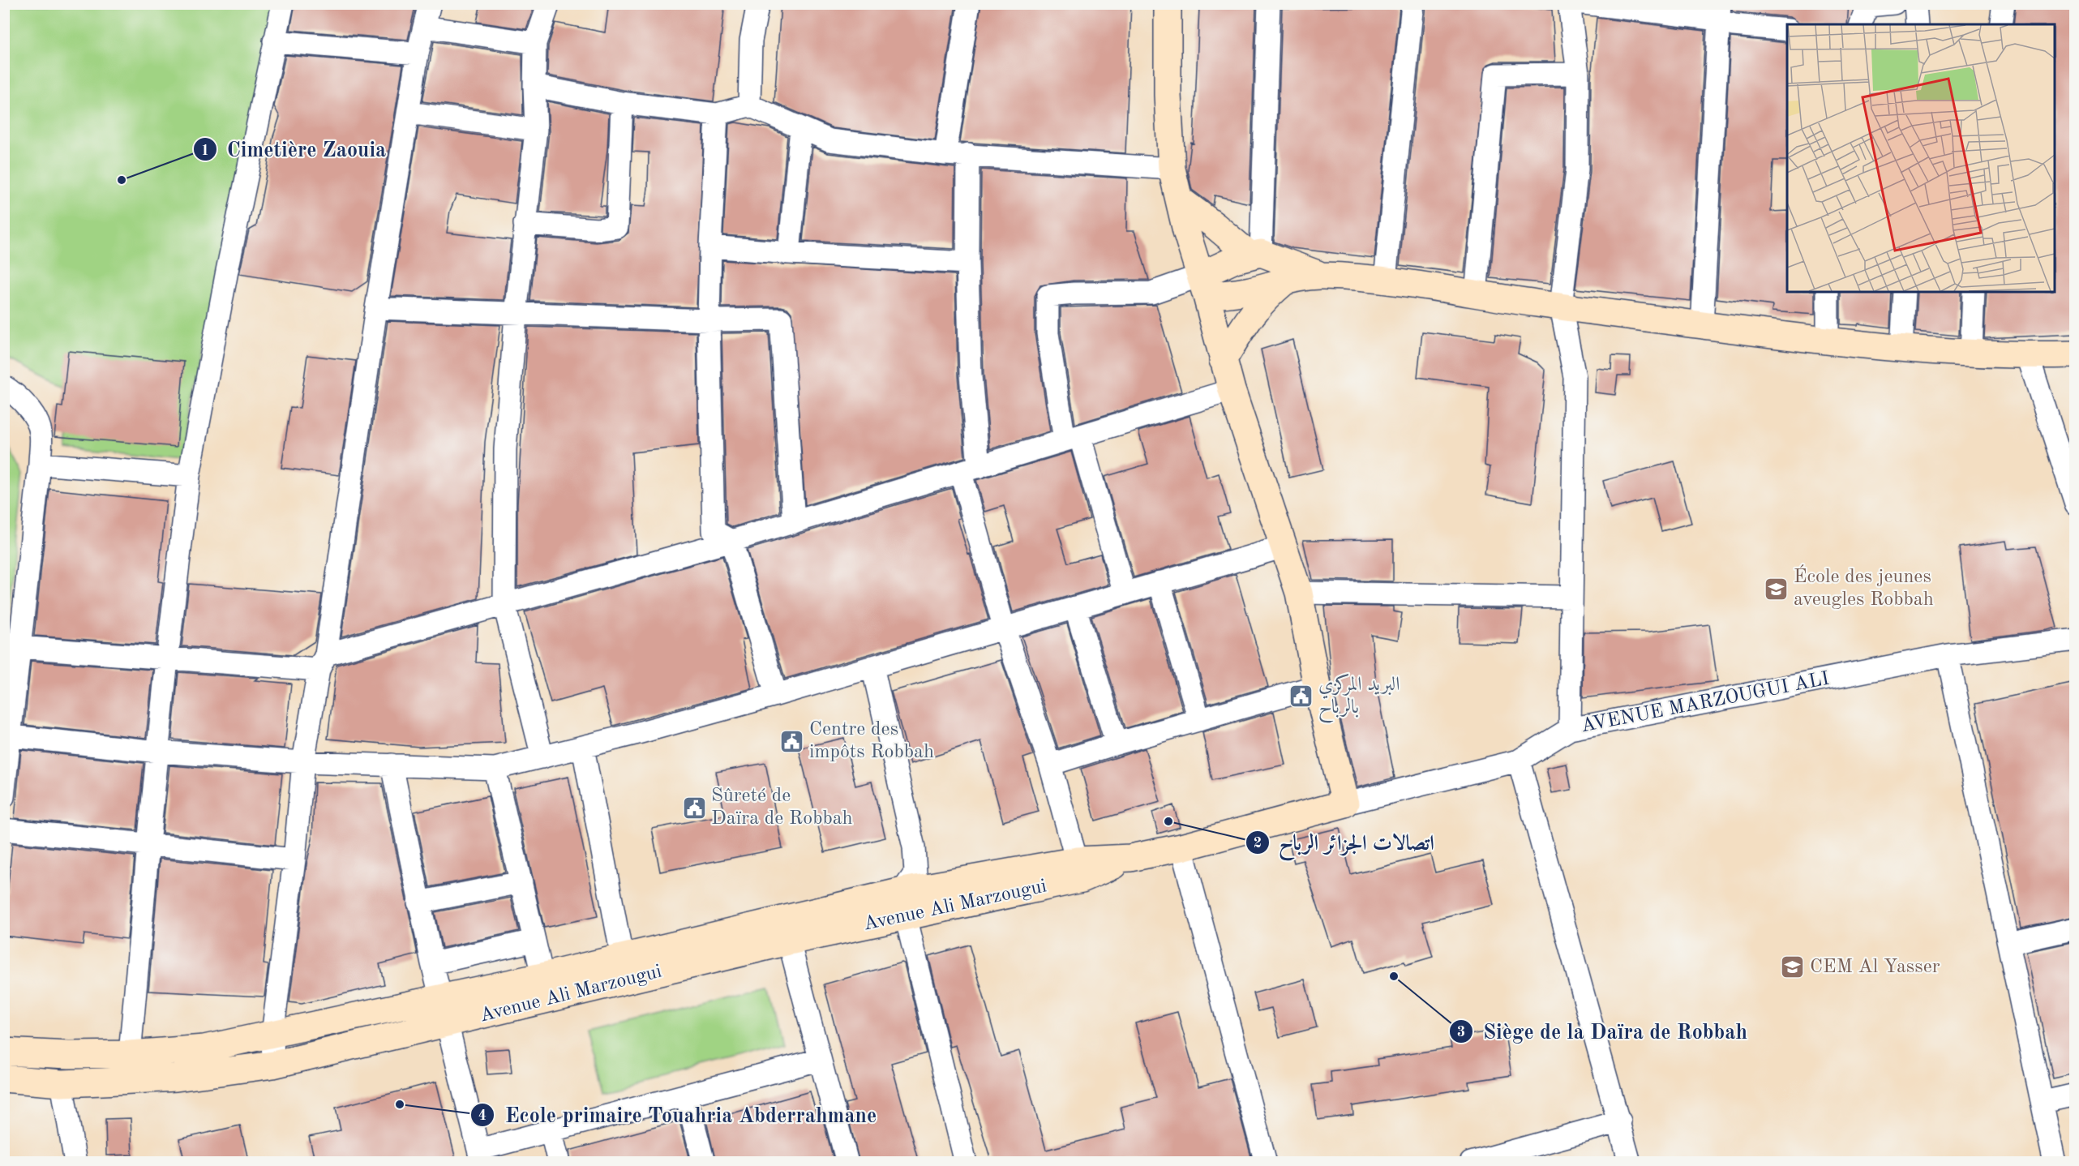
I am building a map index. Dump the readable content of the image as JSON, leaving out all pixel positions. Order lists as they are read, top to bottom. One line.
{"streets":{"main road":["Avenue Ali Marzougui"],"street":["AVENUE MARZOUGUI ALI"]},"crossings":[["AVENUE MARZOUGUI ALI","Avenue Ali Marzougui"]],"places":{"other":["Cimetière Zaouia","اتصالات الجزائر الرباح","Siège de la Daïra de Robbah","Ecole primaire Touahria Abderrahmane"],"school or university":["École des jeunes aveugles Robbah","CEM Al Yasser"],"public building":["البريد المركزي بالرباح","Centre des impôts Robbah","Sûreté de Daïra de Robbah"]}}
